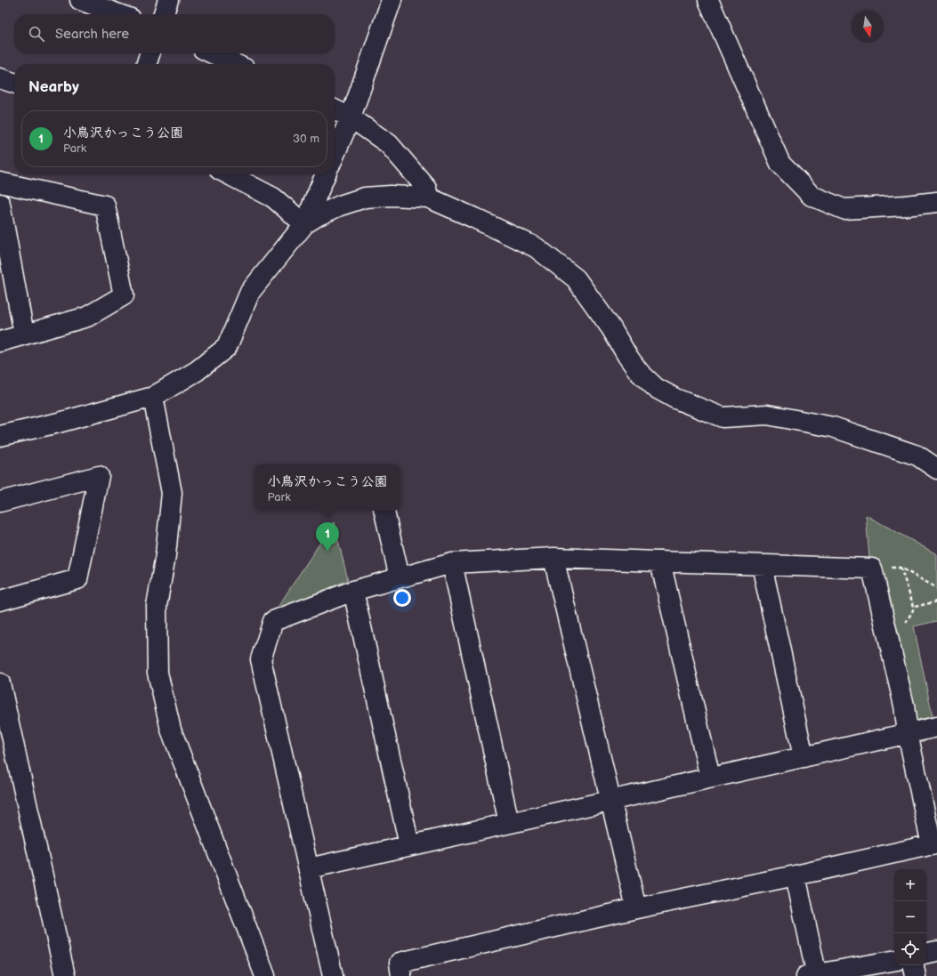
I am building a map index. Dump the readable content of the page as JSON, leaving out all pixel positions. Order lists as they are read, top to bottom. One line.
{"north":"bottom","page":{"search":"Search here","heading":"Nearby","list":[{"mark":"1","name":"小鳥沢かっこう公園","note":"Park","value":"30 m"}],"popup":["小鳥沢かっこう公園","Park"],"pins":"1","map_buttons":["+","−"]}}
